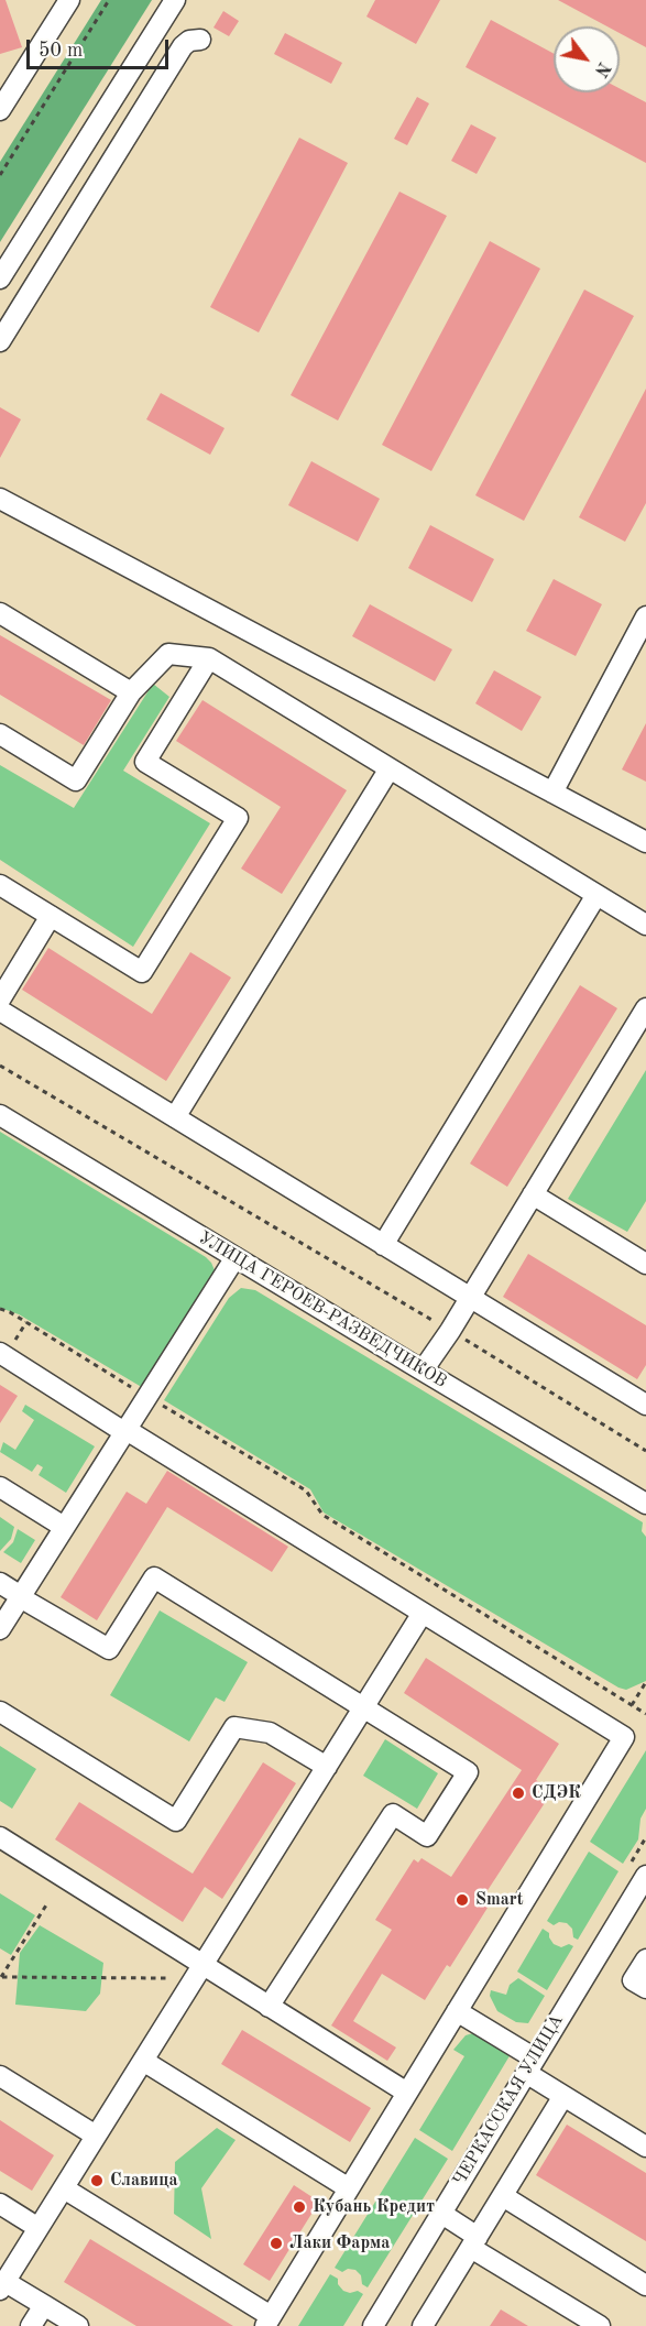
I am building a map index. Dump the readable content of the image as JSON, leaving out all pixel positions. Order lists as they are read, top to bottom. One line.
{"streets":{"street":["УЛИЦА ГЕРОЕВ-РАЗВЕДЧИКОВ","ЧЕРКАССКАЯ УЛИЦА"]},"places":["СДЭК","Smart","Славица","Кубань Кредит","Лаки Фарма"],"scale_bar":"50 m","north":"bottom right"}
